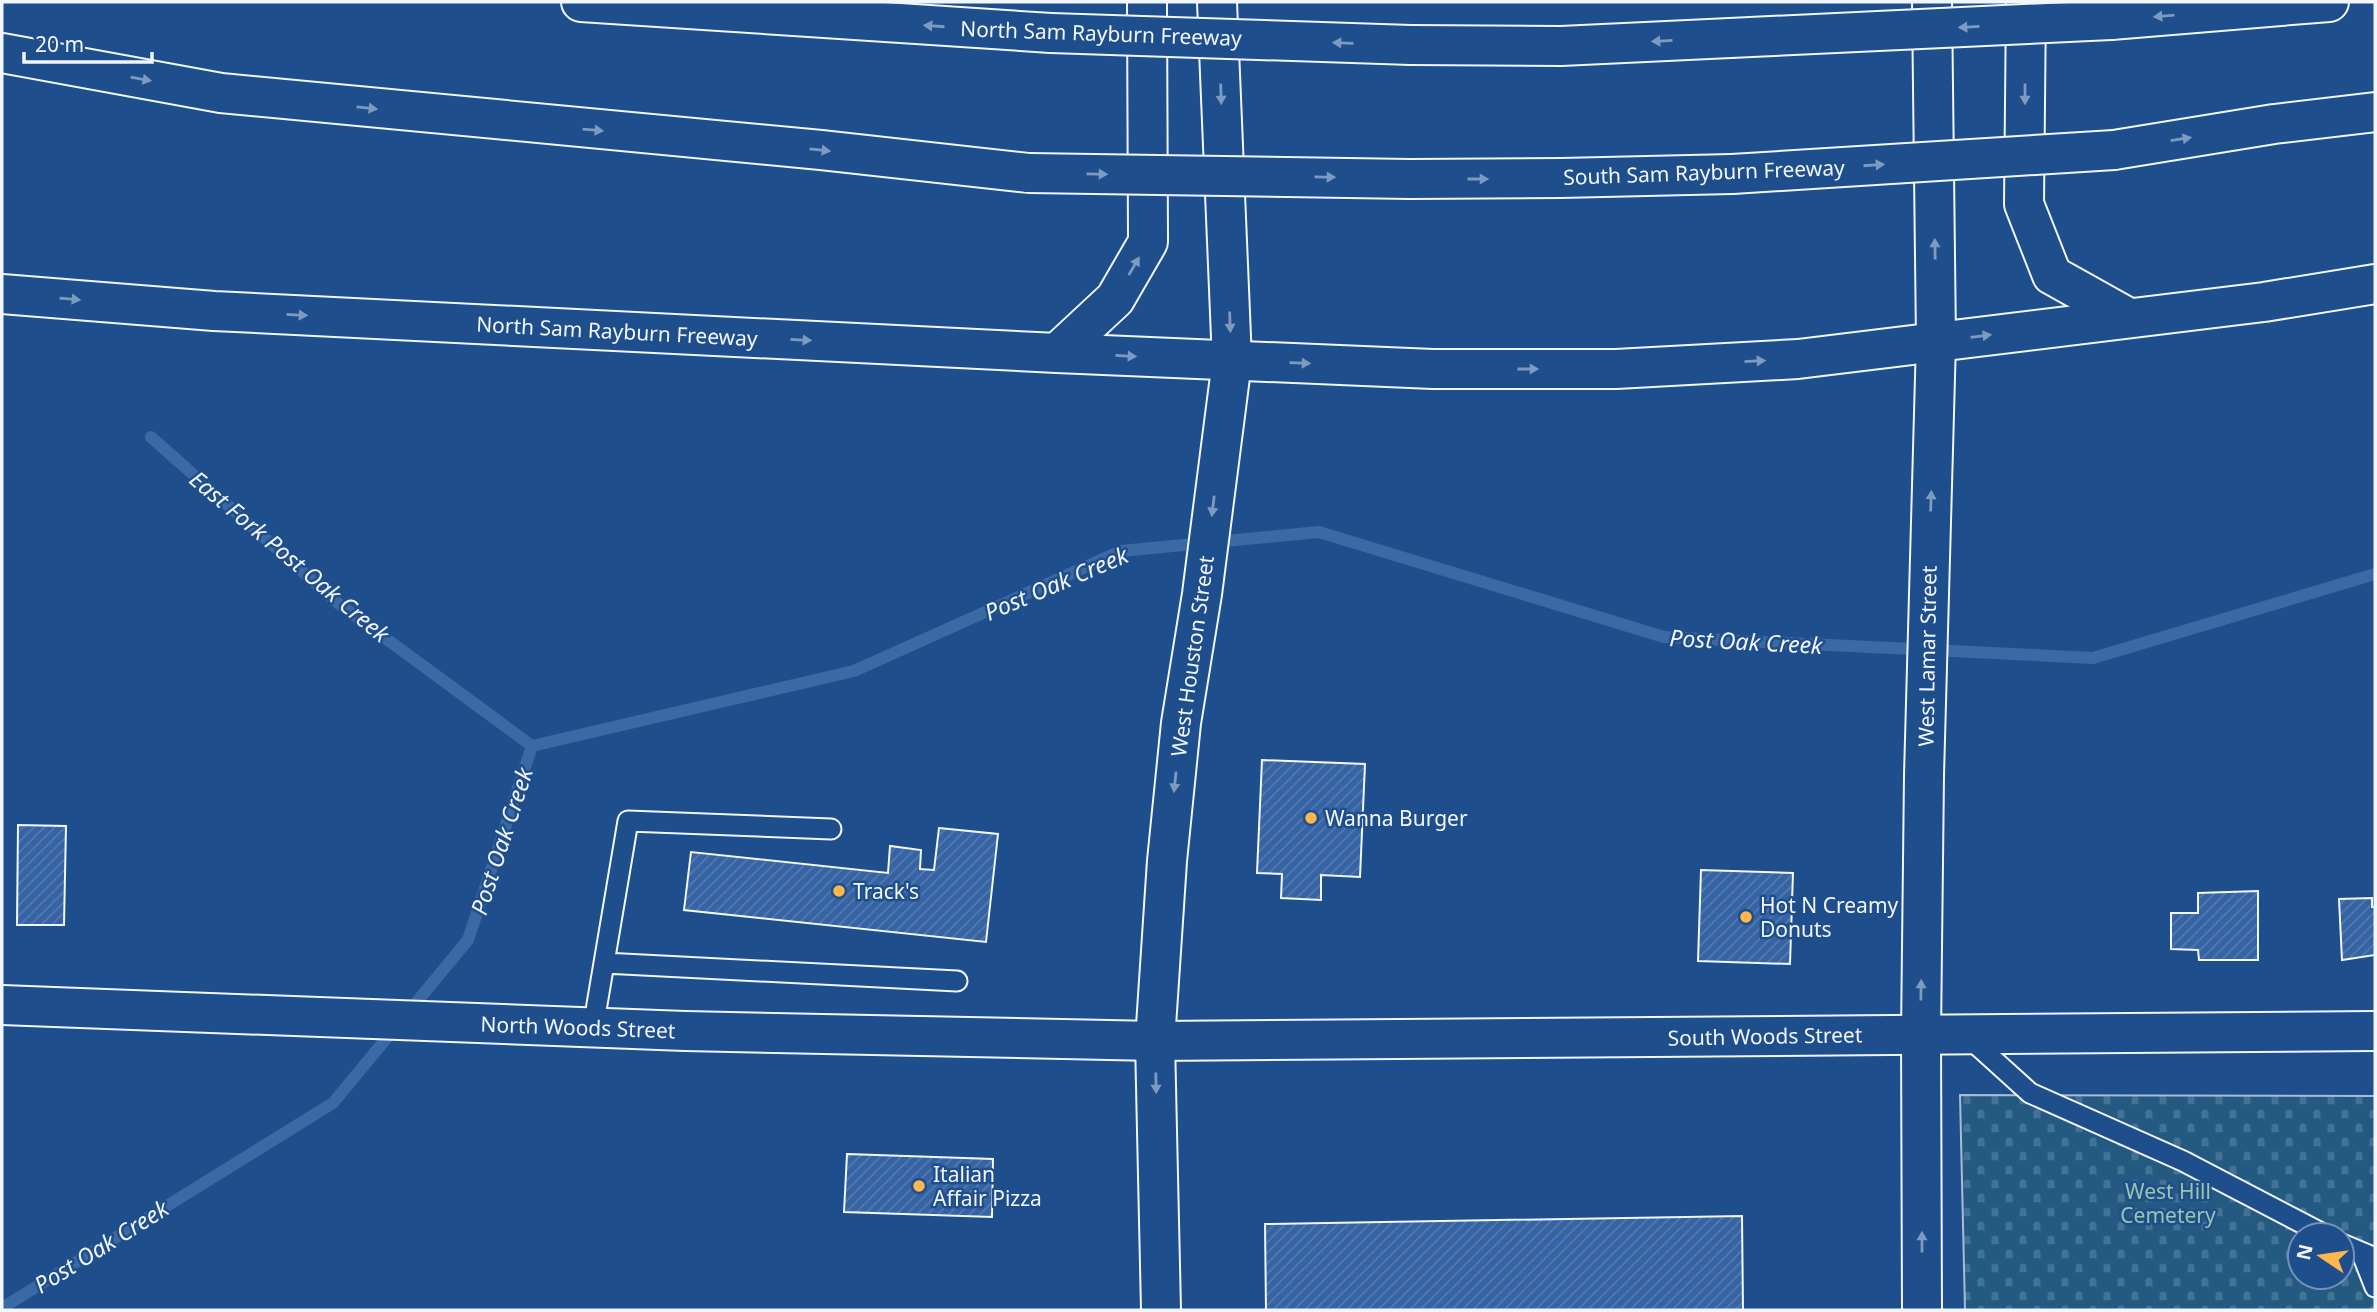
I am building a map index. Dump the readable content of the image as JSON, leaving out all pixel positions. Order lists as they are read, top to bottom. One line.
{"streets":{"main road":["North Sam Rayburn Freeway","South Sam Rayburn Freeway","West Houston Street","West Lamar Street","North Woods Street","South Woods Street"]},"crossings":[["North Sam Rayburn Freeway","West Houston Street"],["West Houston Street","North Woods Street"],["West Houston Street","South Woods Street"],["West Lamar Street","South Woods Street"],["North Woods Street","South Woods Street"]],"one_way":["West Houston Street","West Lamar Street"],"water":["East Fork Post Oak Creek","Post Oak Creek"],"parks":["West Hill Cemetery"],"places":["Wanna Burger","Track's","Hot N Creamy Donuts","Italian Affair Pizza"],"scale_bar":"20 m","north":"left"}
